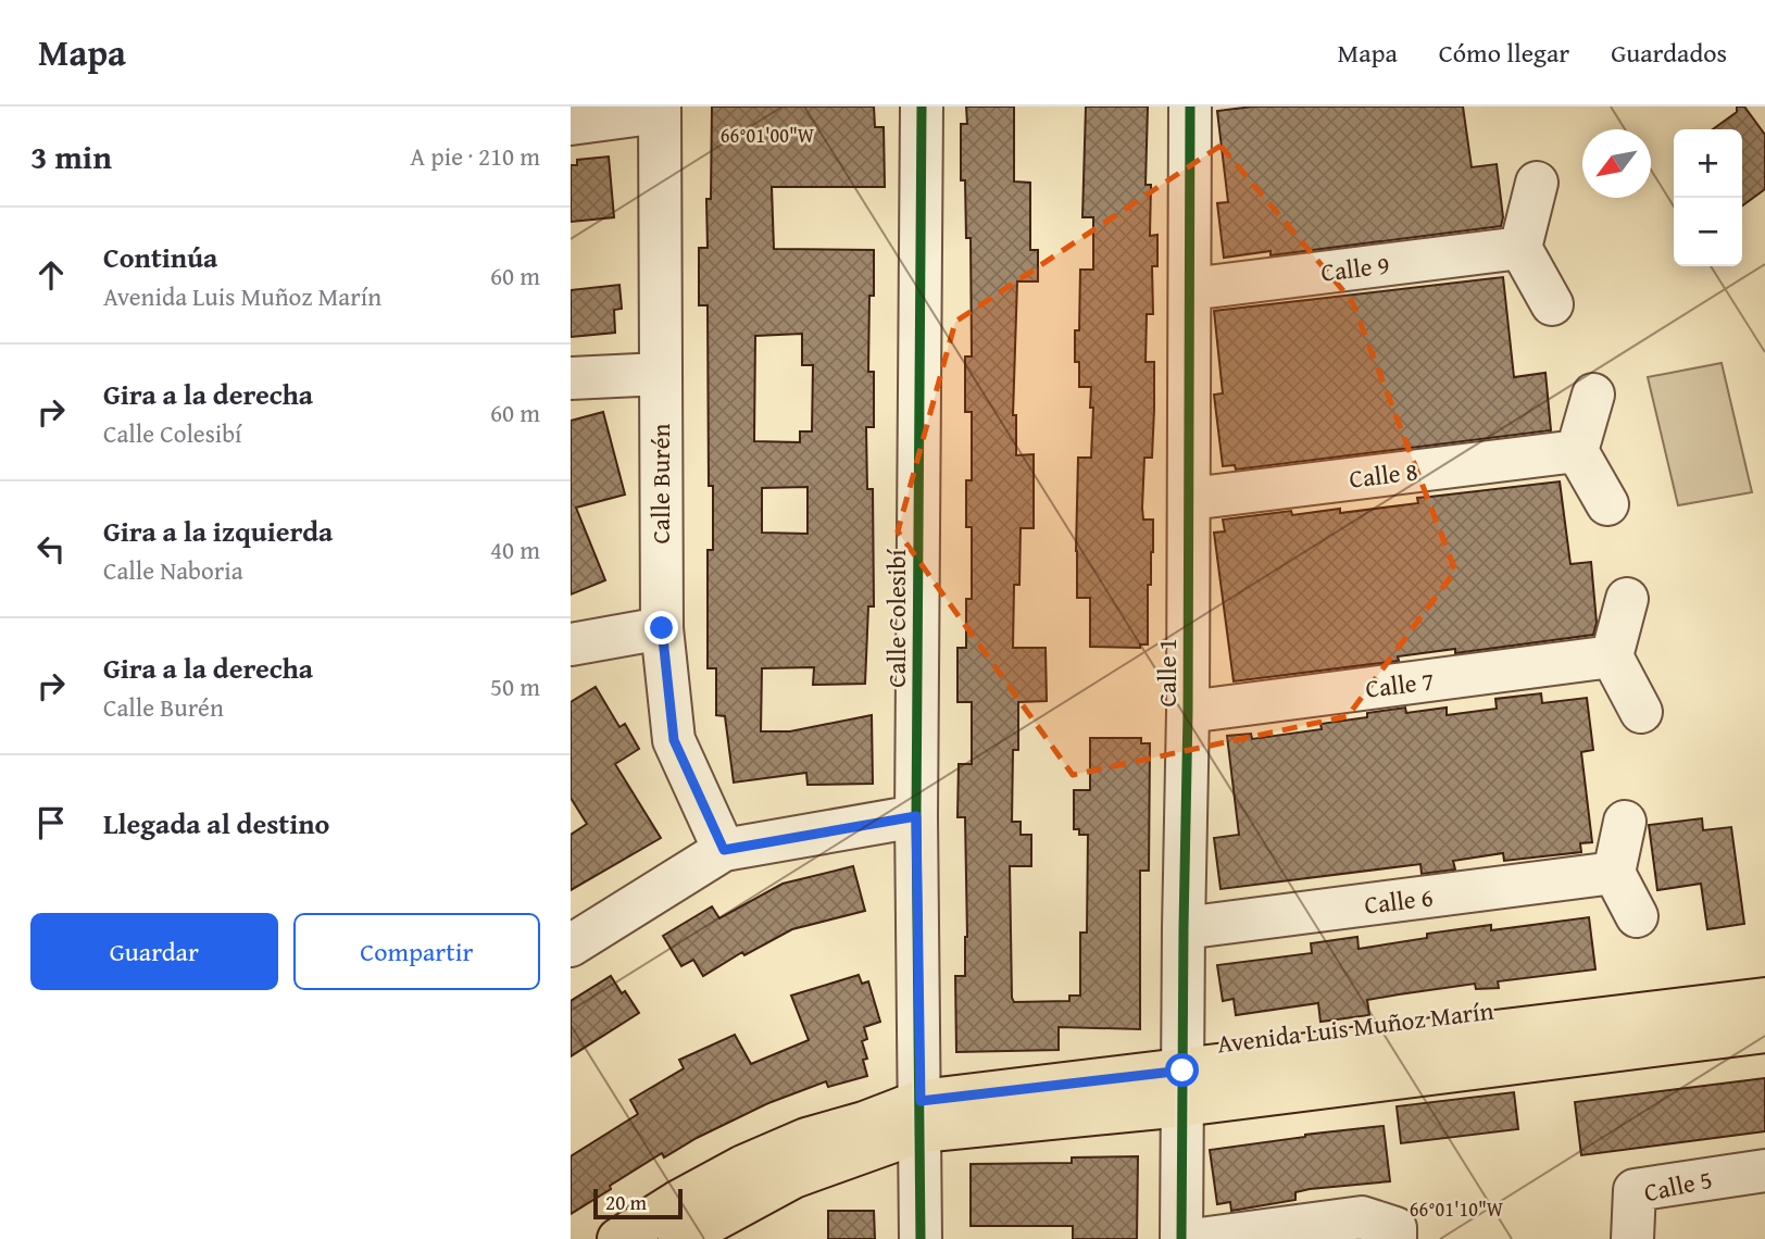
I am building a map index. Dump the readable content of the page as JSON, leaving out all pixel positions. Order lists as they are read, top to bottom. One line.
{"streets":{"main road":["Avenida Luis Muñoz Marín"],"street":["Calle 9","Calle 8","Calle Burén","Calle Colesibí","Calle 1","Calle 7","Calle 6","Calle 5"]},"crossings":[["Calle 9","Calle 1"],["Calle 8","Calle 1"],["Calle Colesibí","Avenida Luis Muñoz Marín"],["Calle 1","Calle 7"],["Calle 1","Calle 6"],["Calle 1","Avenida Luis Muñoz Marín"]],"scale_bar":"20 m","north":"bottom left","page":{"header":"Mapa","nav":["Mapa","Cómo llegar","Guardados"],"heading":["3 min","A pie · 210 m"],"map_buttons":["+","−"],"list":[["Continúa","Avenida Luis Muñoz Marín","60 m"],["Gira a la derecha","Calle Colesibí","60 m"],["Gira a la izquierda","Calle Naboria","40 m"],["Gira a la derecha","Calle Burén","50 m"],"Llegada al destino"],"buttons":["Guardar","Compartir"],"scale":"20 m"},"coordinates":["66°01'00\"W","66°01'10\"W"]}
